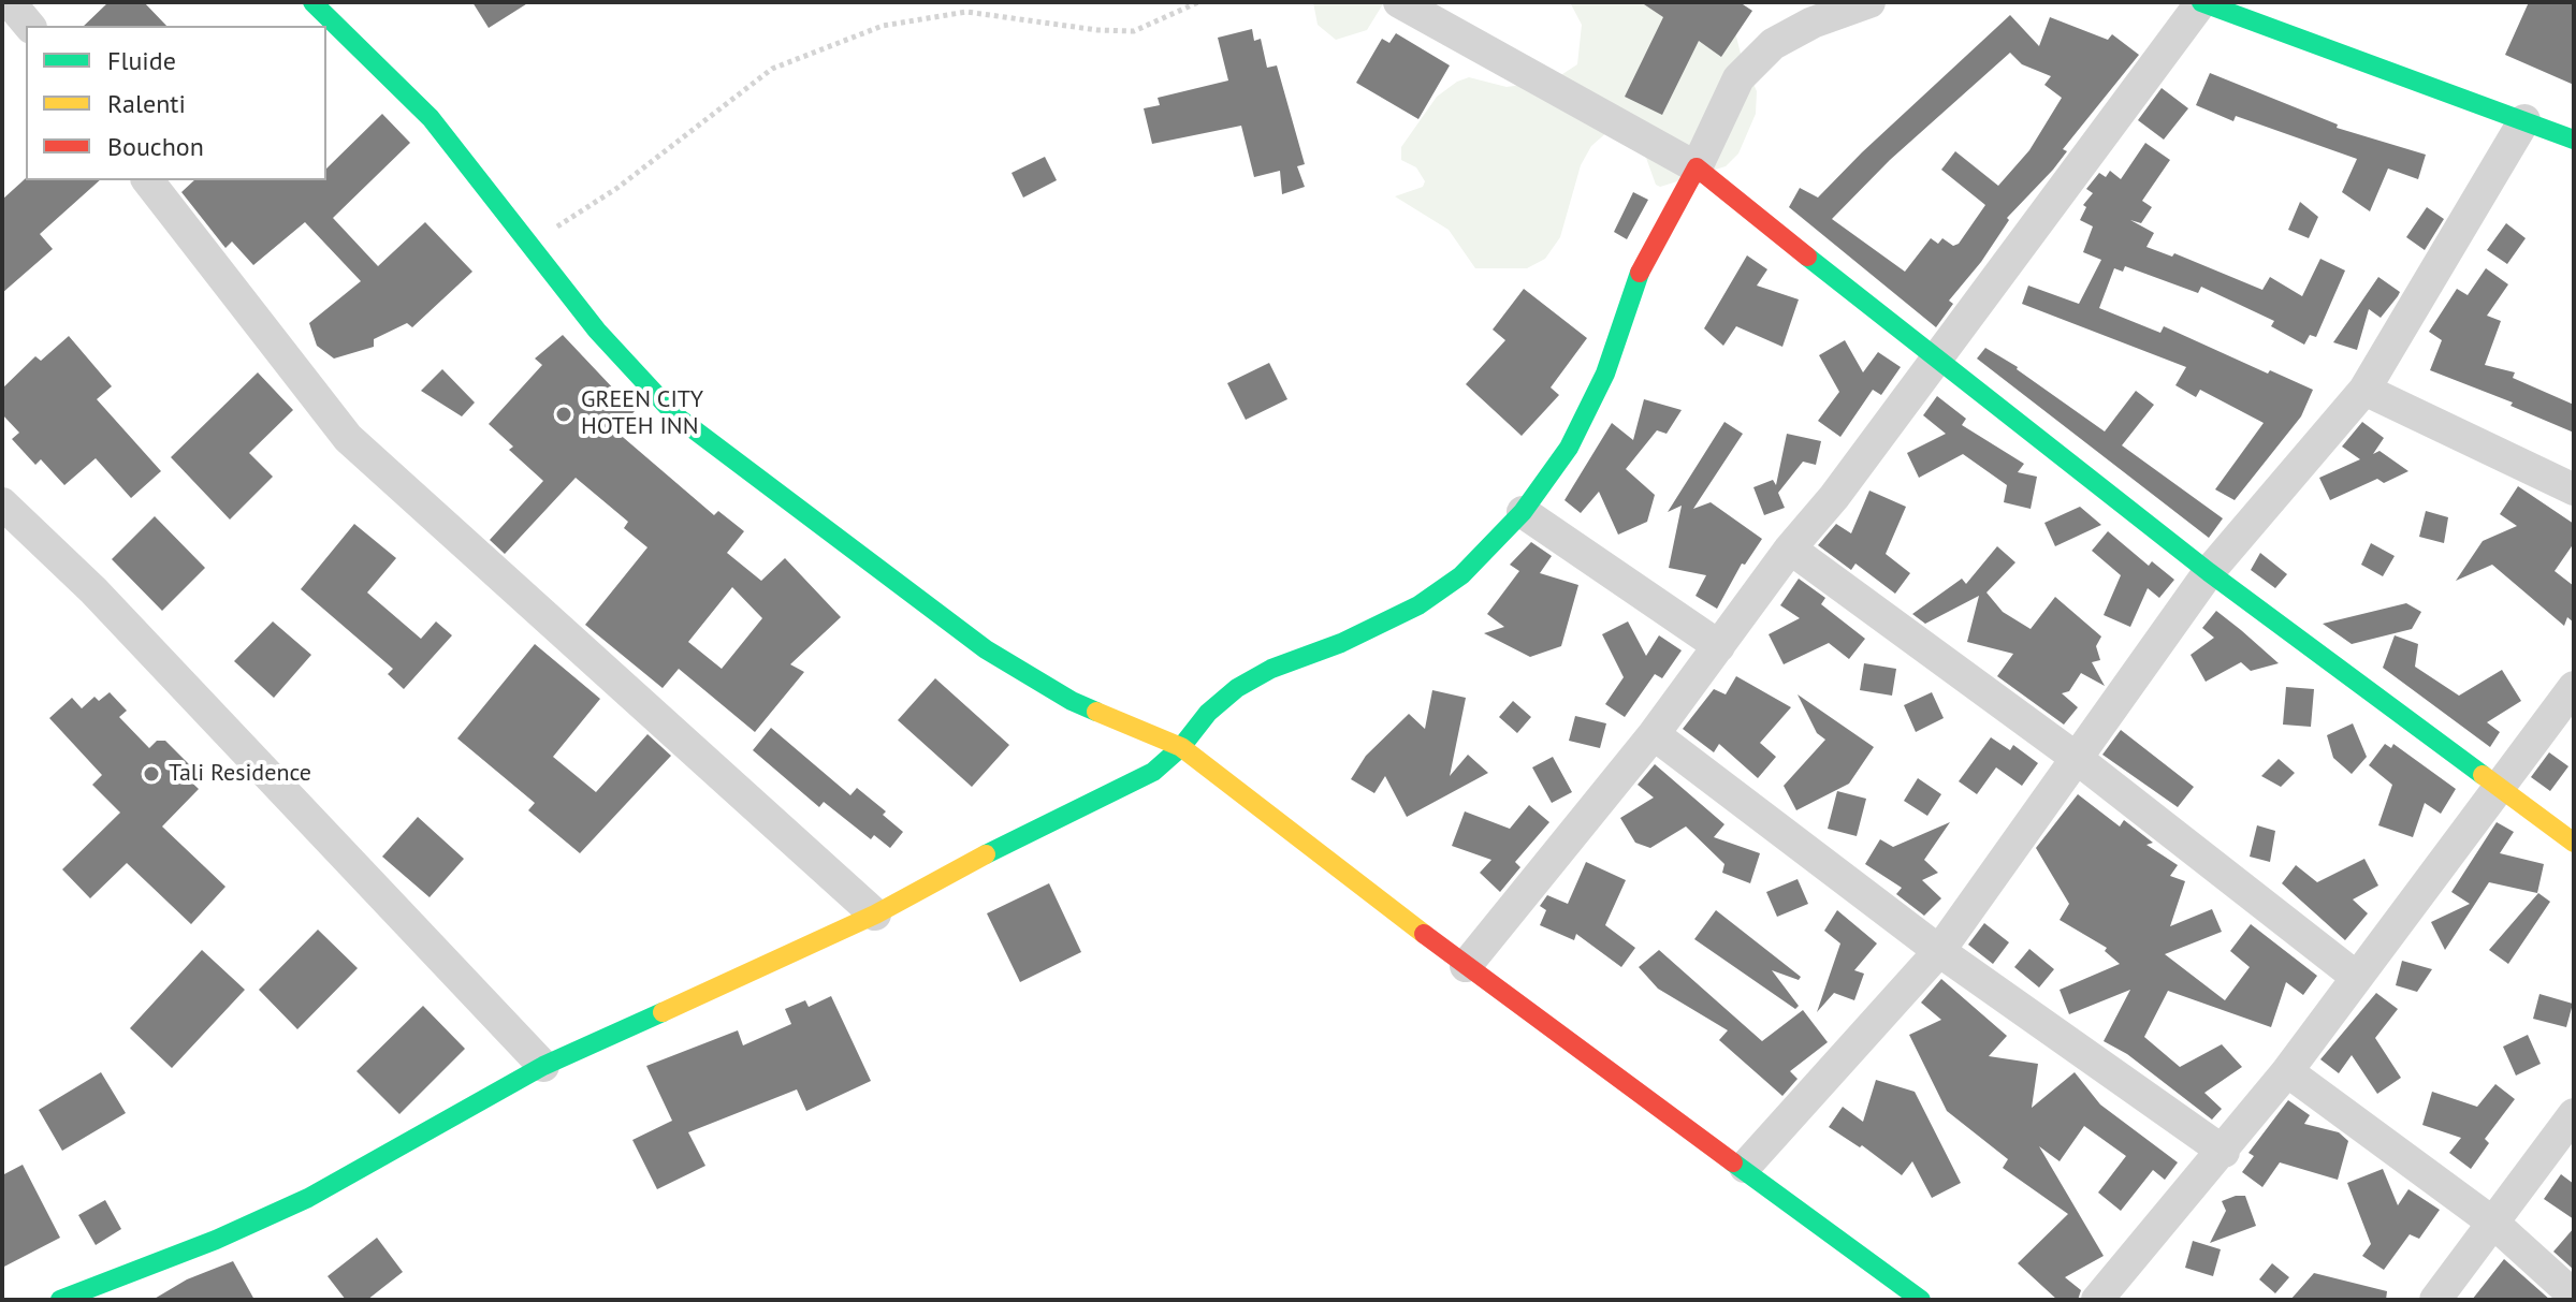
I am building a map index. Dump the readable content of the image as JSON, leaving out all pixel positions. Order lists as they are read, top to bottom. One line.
{"places":["GREEN CITY HOTEH INN","Tali Residence"],"legend":["Fluide","Ralenti","Bouchon"]}
